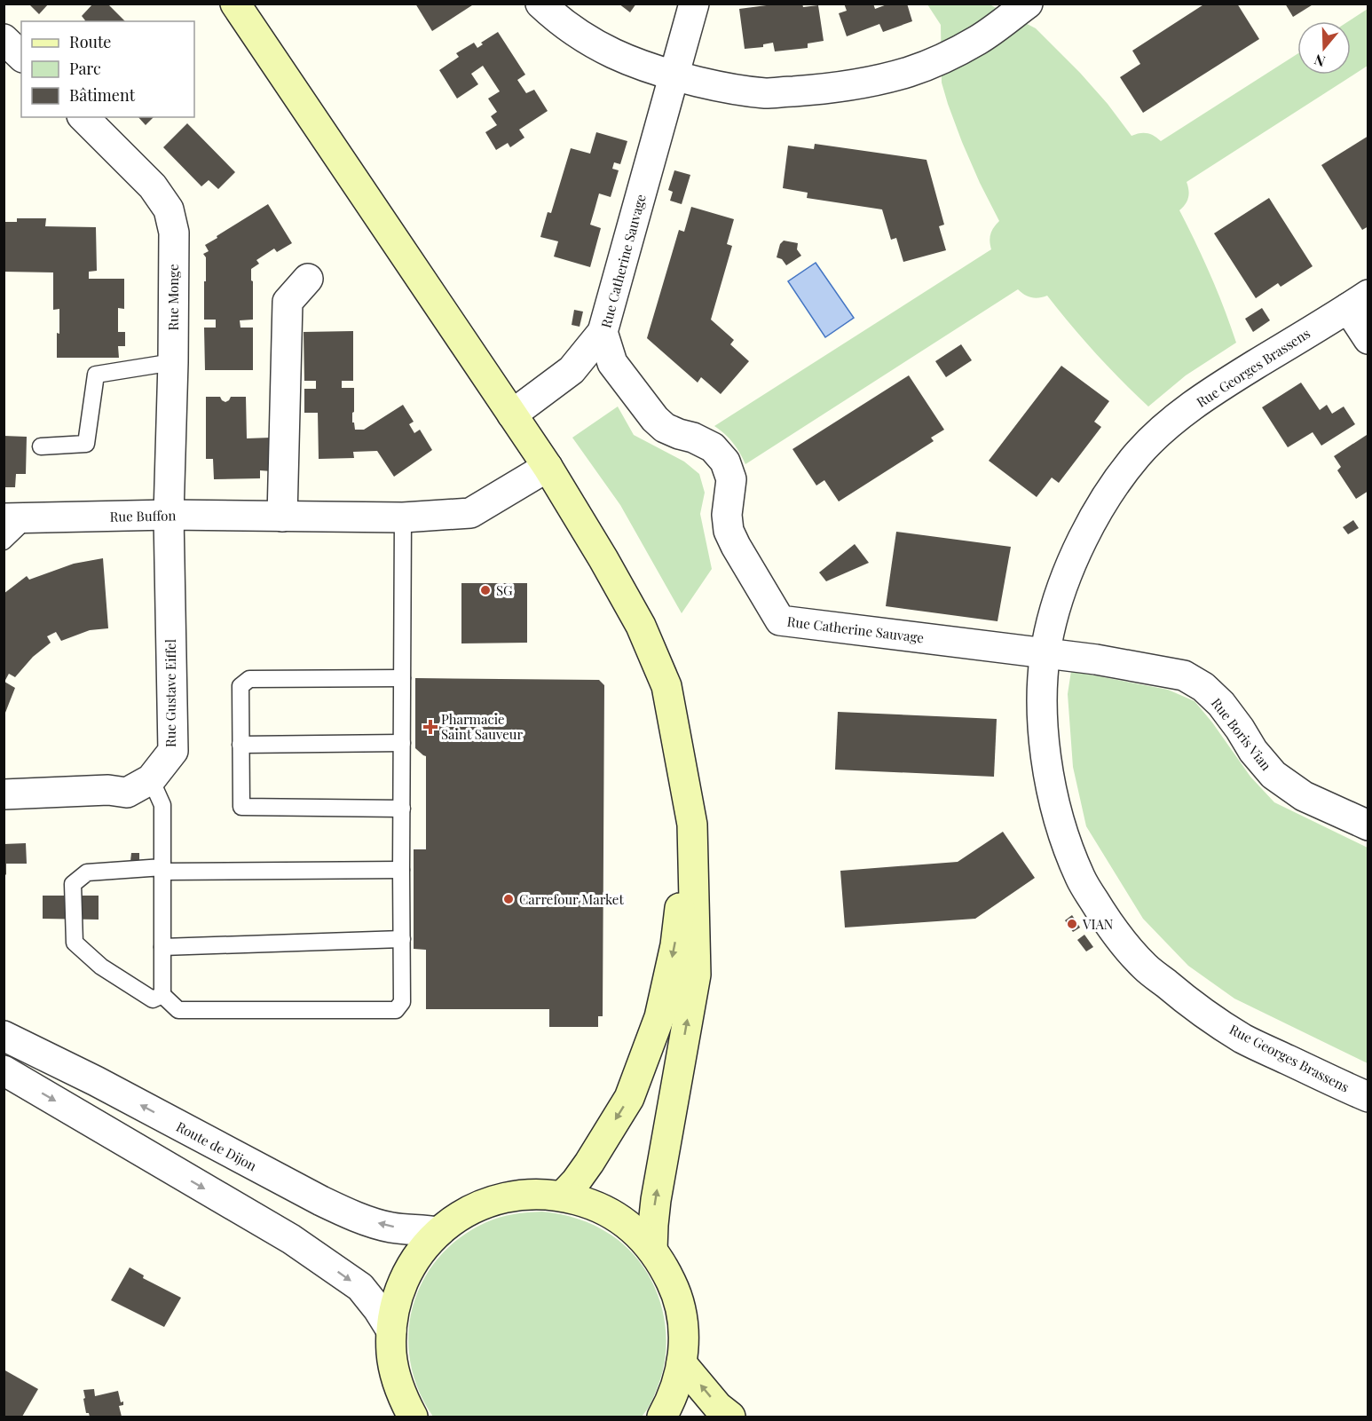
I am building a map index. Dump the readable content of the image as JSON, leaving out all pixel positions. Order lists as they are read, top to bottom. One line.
{"streets":{"street":["Rue Catherine Sauvage","Rue Monge","Rue Georges Brassens","Rue Buffon","Rue Gustave Eiffel","Rue Boris Vian","Route de Dijon"]},"crossings":[["Rue Catherine Sauvage","Rue Georges Brassens"],["Rue Catherine Sauvage","Rue Boris Vian"],["Rue Monge","Rue Buffon"],["Rue Monge","Rue Gustave Eiffel"],["Rue Georges Brassens","Rue Boris Vian"],["Rue Buffon","Rue Gustave Eiffel"]],"places":{"other":["SG","Carrefour Market","VIAN"],"health":["Pharmacie Saint Sauveur"]},"legend":["Route","Parc","Bâtiment"],"north":"bottom"}
